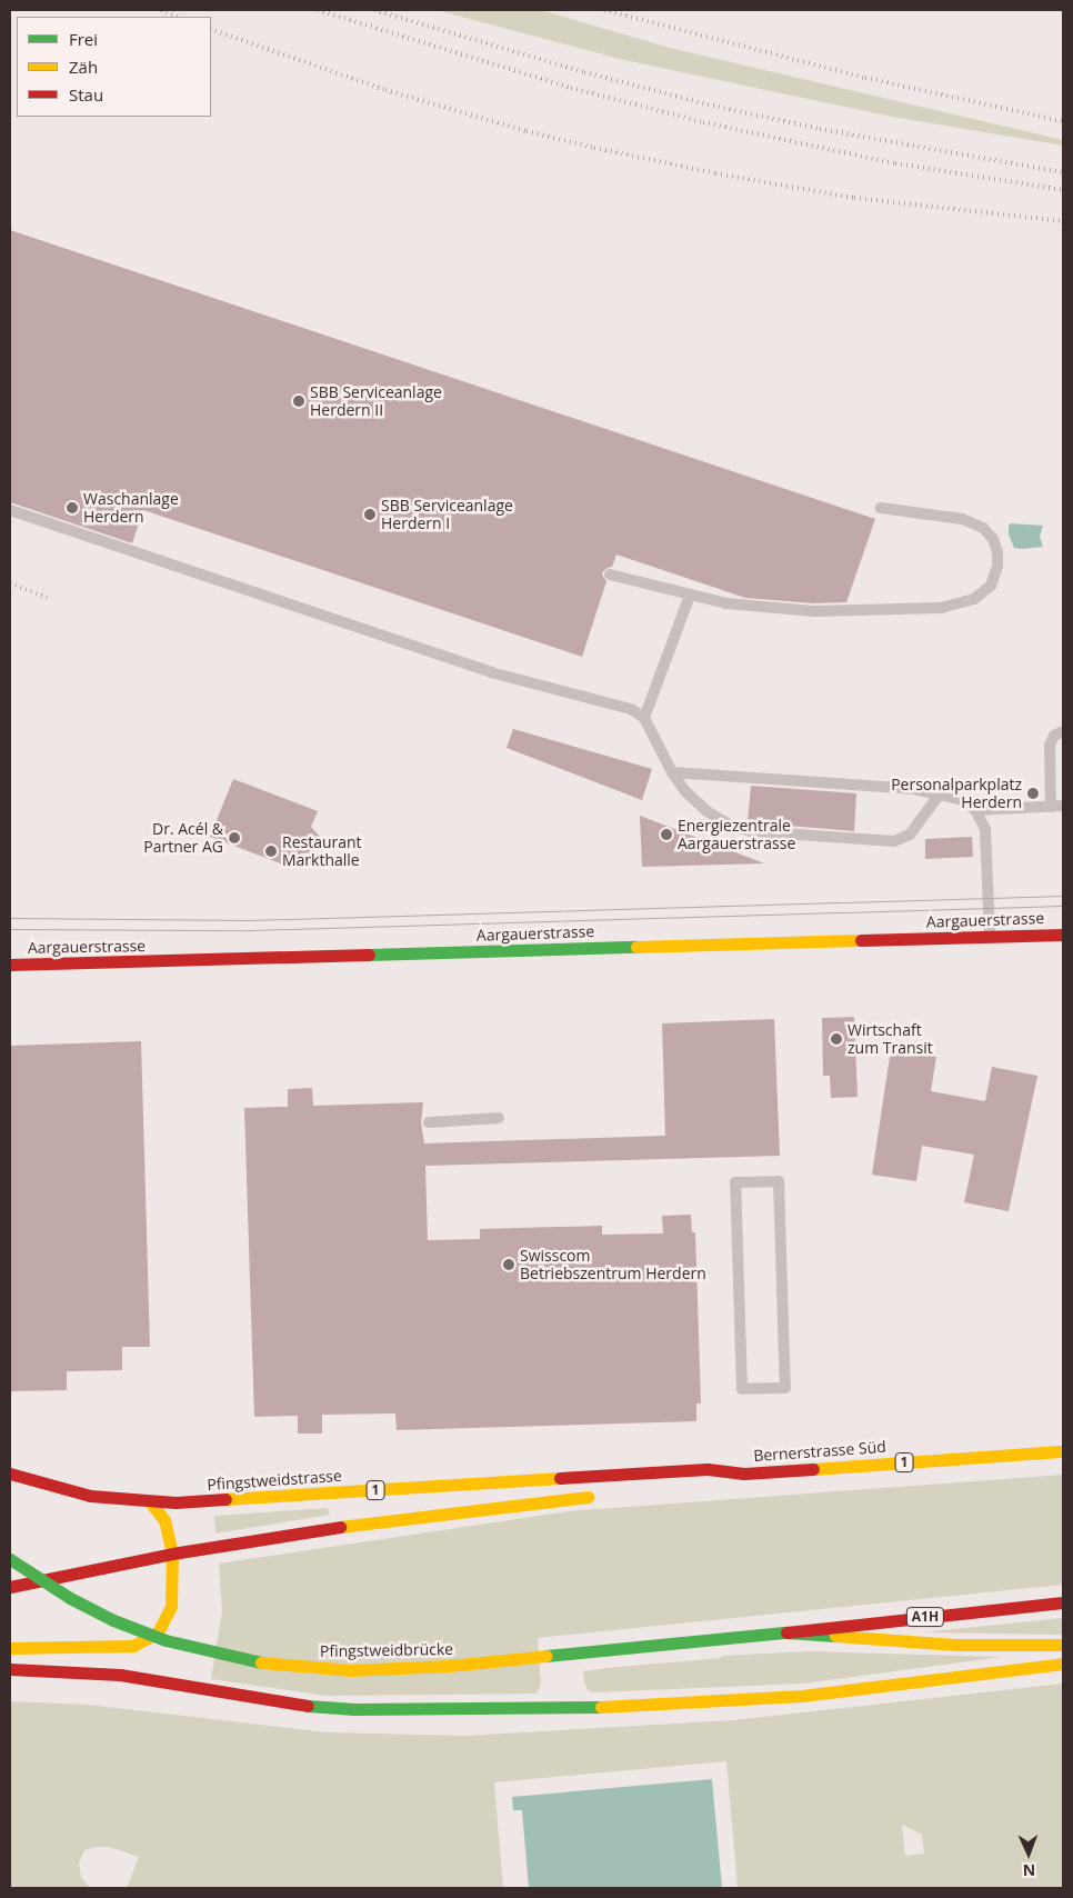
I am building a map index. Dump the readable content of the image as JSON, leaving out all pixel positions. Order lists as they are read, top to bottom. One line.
{"streets":{"main road":["Aargauerstrasse","Bernerstrasse Süd","1","Pfingstweidstrasse","A1H","Pfingstweidbrücke"]},"crossings":[["Bernerstrasse Süd","Pfingstweidstrasse"],["A1H","Pfingstweidbrücke"]],"places":["SBB Serviceanlage Herdern II","Waschanlage Herdern","SBB Serviceanlage Herdern I","Personalparkplatz Herdern","Energiezentrale Aargauerstrasse","Dr. Acél & Partner AG","Restaurant Markthalle","Wirtschaft zum Transit","Swisscom Betriebszentrum Herdern"],"legend":["Frei","Zäh","Stau"],"north":"bottom"}
